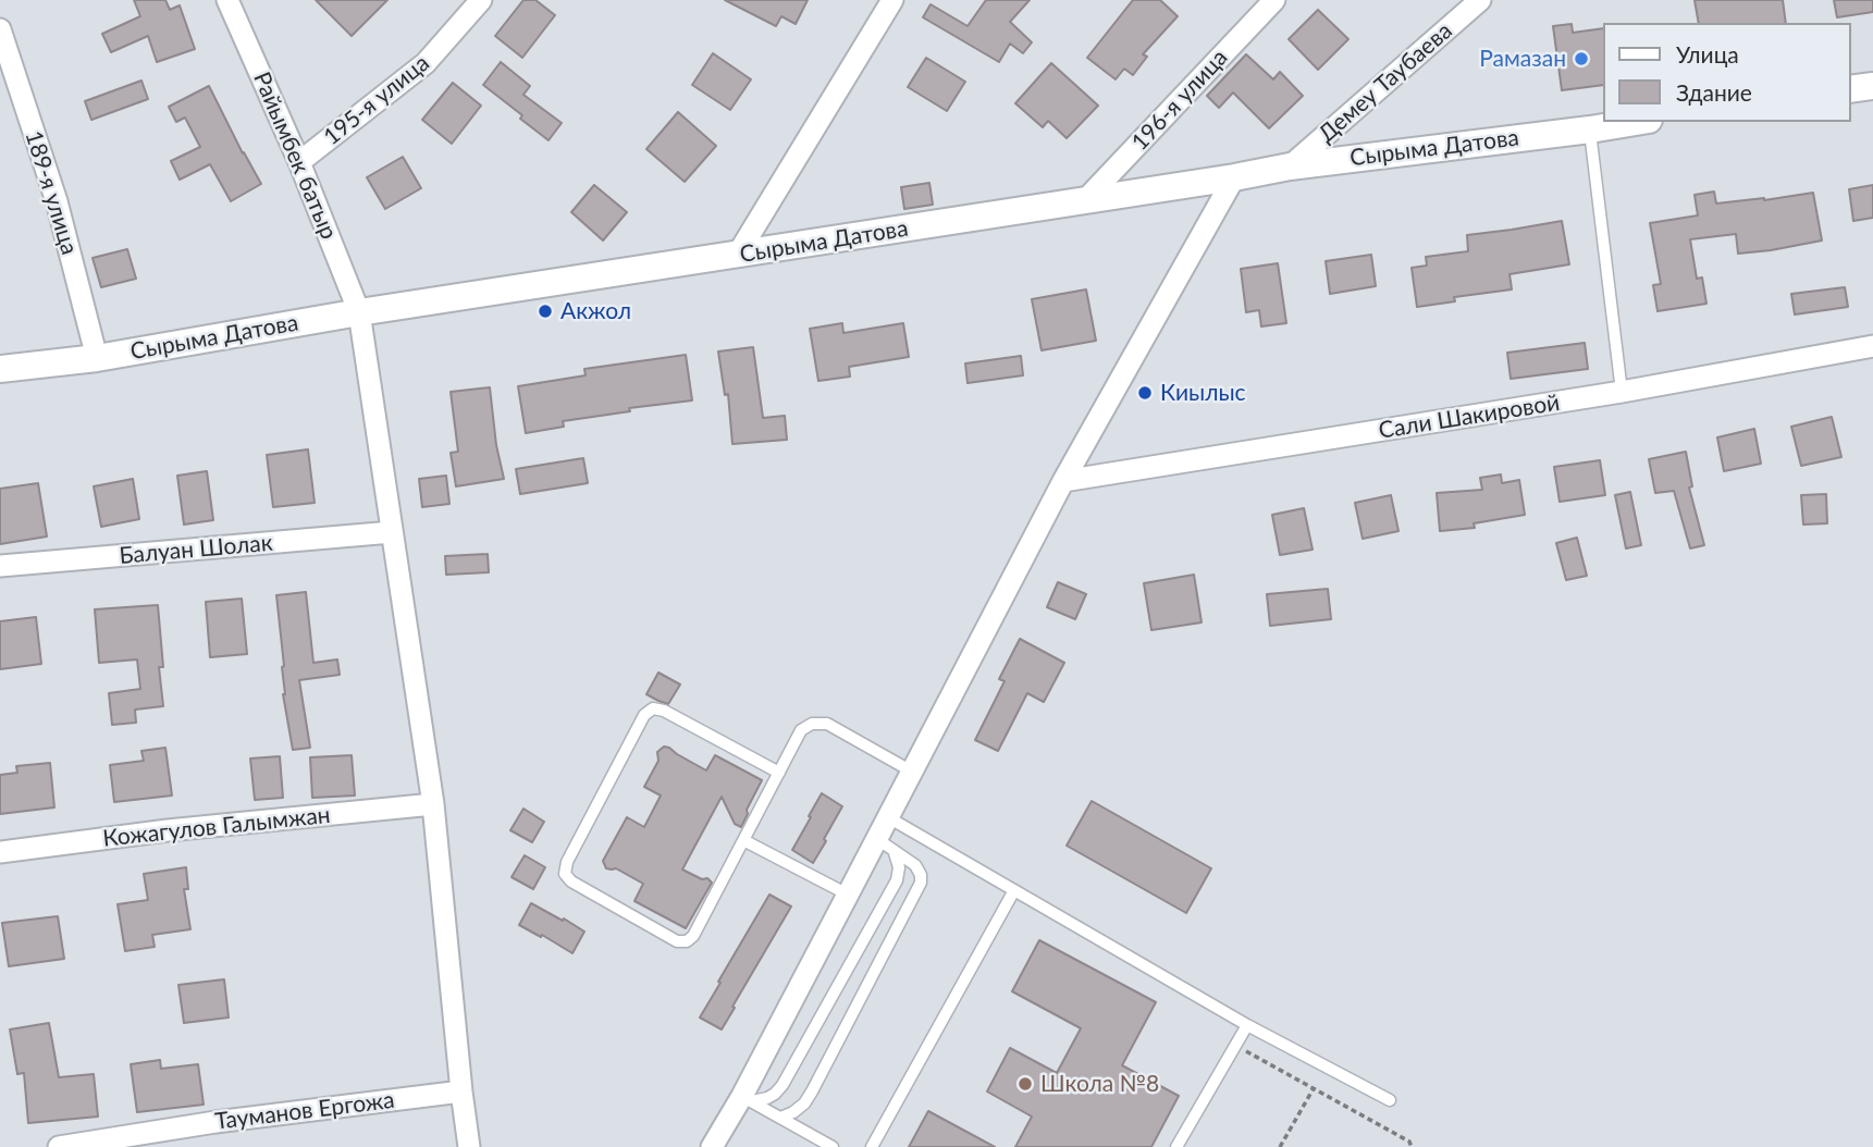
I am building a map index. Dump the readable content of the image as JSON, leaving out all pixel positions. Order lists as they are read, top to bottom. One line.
{"streets":{"street":["Демеу Таубаева","195-я улица","196-я улица","Сырыма Датова","Райымбек батыр","189-я улица","Сали Шакировой","Балуан Шолак","Кожагулов Галымжан","Тауманов Ергожа"]},"crossings":[["Демеу Таубаева","Сырыма Датова"],["195-я улица","Райымбек батыр"],["196-я улица","Сырыма Датова"],["Сырыма Датова","Райымбек батыр"],["Сырыма Датова","189-я улица"],["Райымбек батыр","Балуан Шолак"],["Райымбек батыр","Кожагулов Галымжан"],["Райымбек батыр","Тауманов Ергожа"]],"places":["Рамазан","Акжол","Киылыс","Школа №8"],"legend":["Улица","Здание"]}
